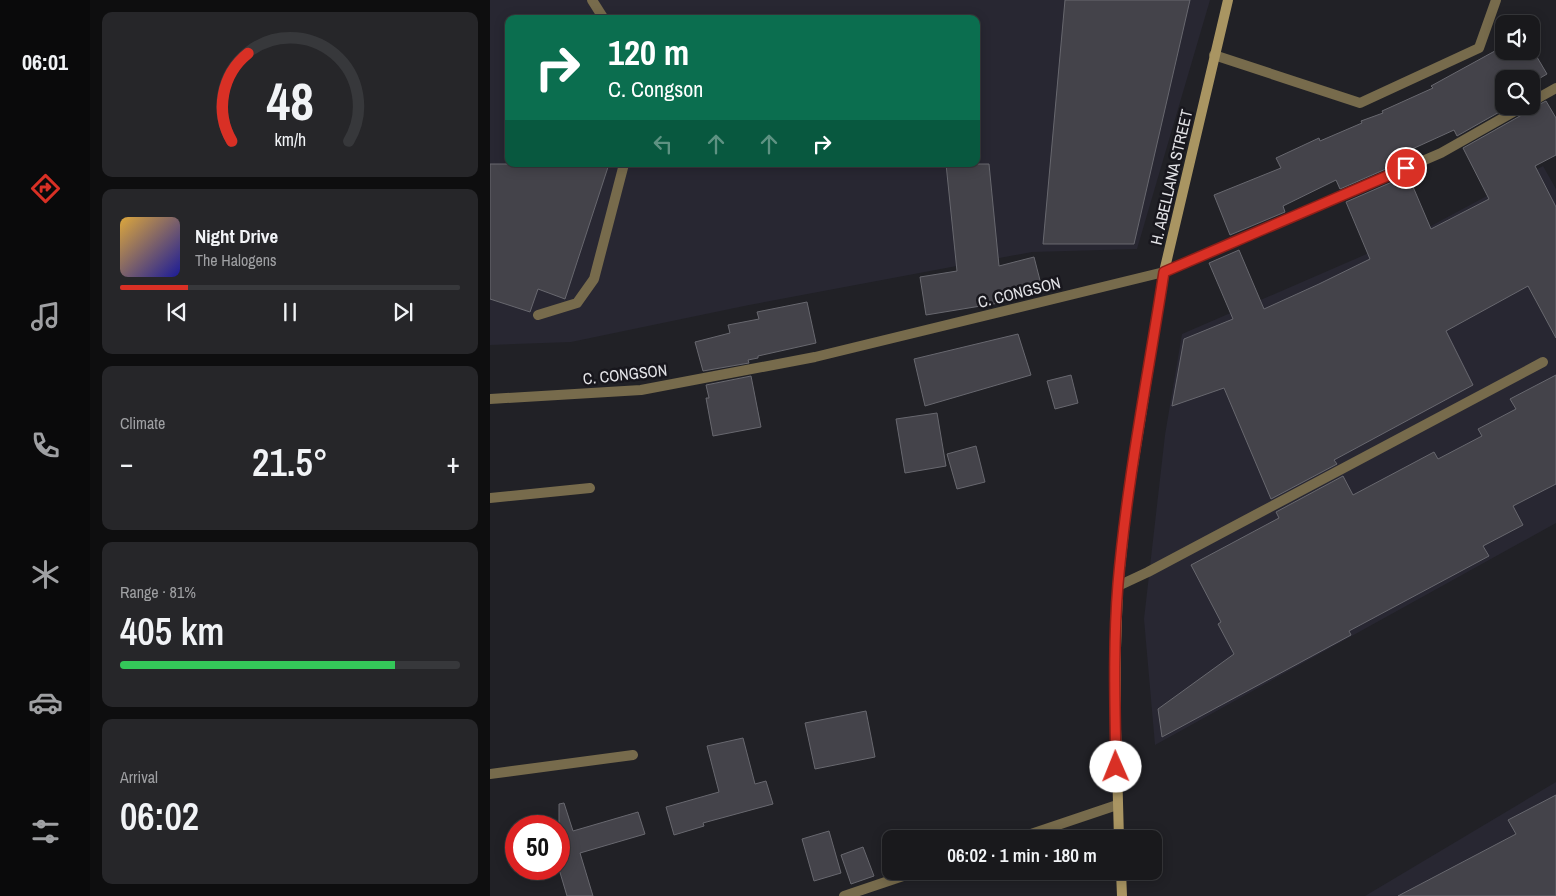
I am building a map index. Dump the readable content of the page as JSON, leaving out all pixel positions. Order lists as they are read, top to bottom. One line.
{"streets":{"main road":["H. ABELLANA STREET"],"street":["C. CONGSON"]},"crossings":[["H. ABELLANA STREET","C. CONGSON"]],"page":{"tabs":"06:01","turn":["120 m","C. Congson"],"song":["Night Drive","The Halogens"],"tile":["Climate",["Range · 81%","405 km"],["Arrival","06:02"]],"heat":["−","21.5°","+"],"limit":"50","trip":"06:02 · 1 min · 180 m","gauge":["48","km/h"]}}
